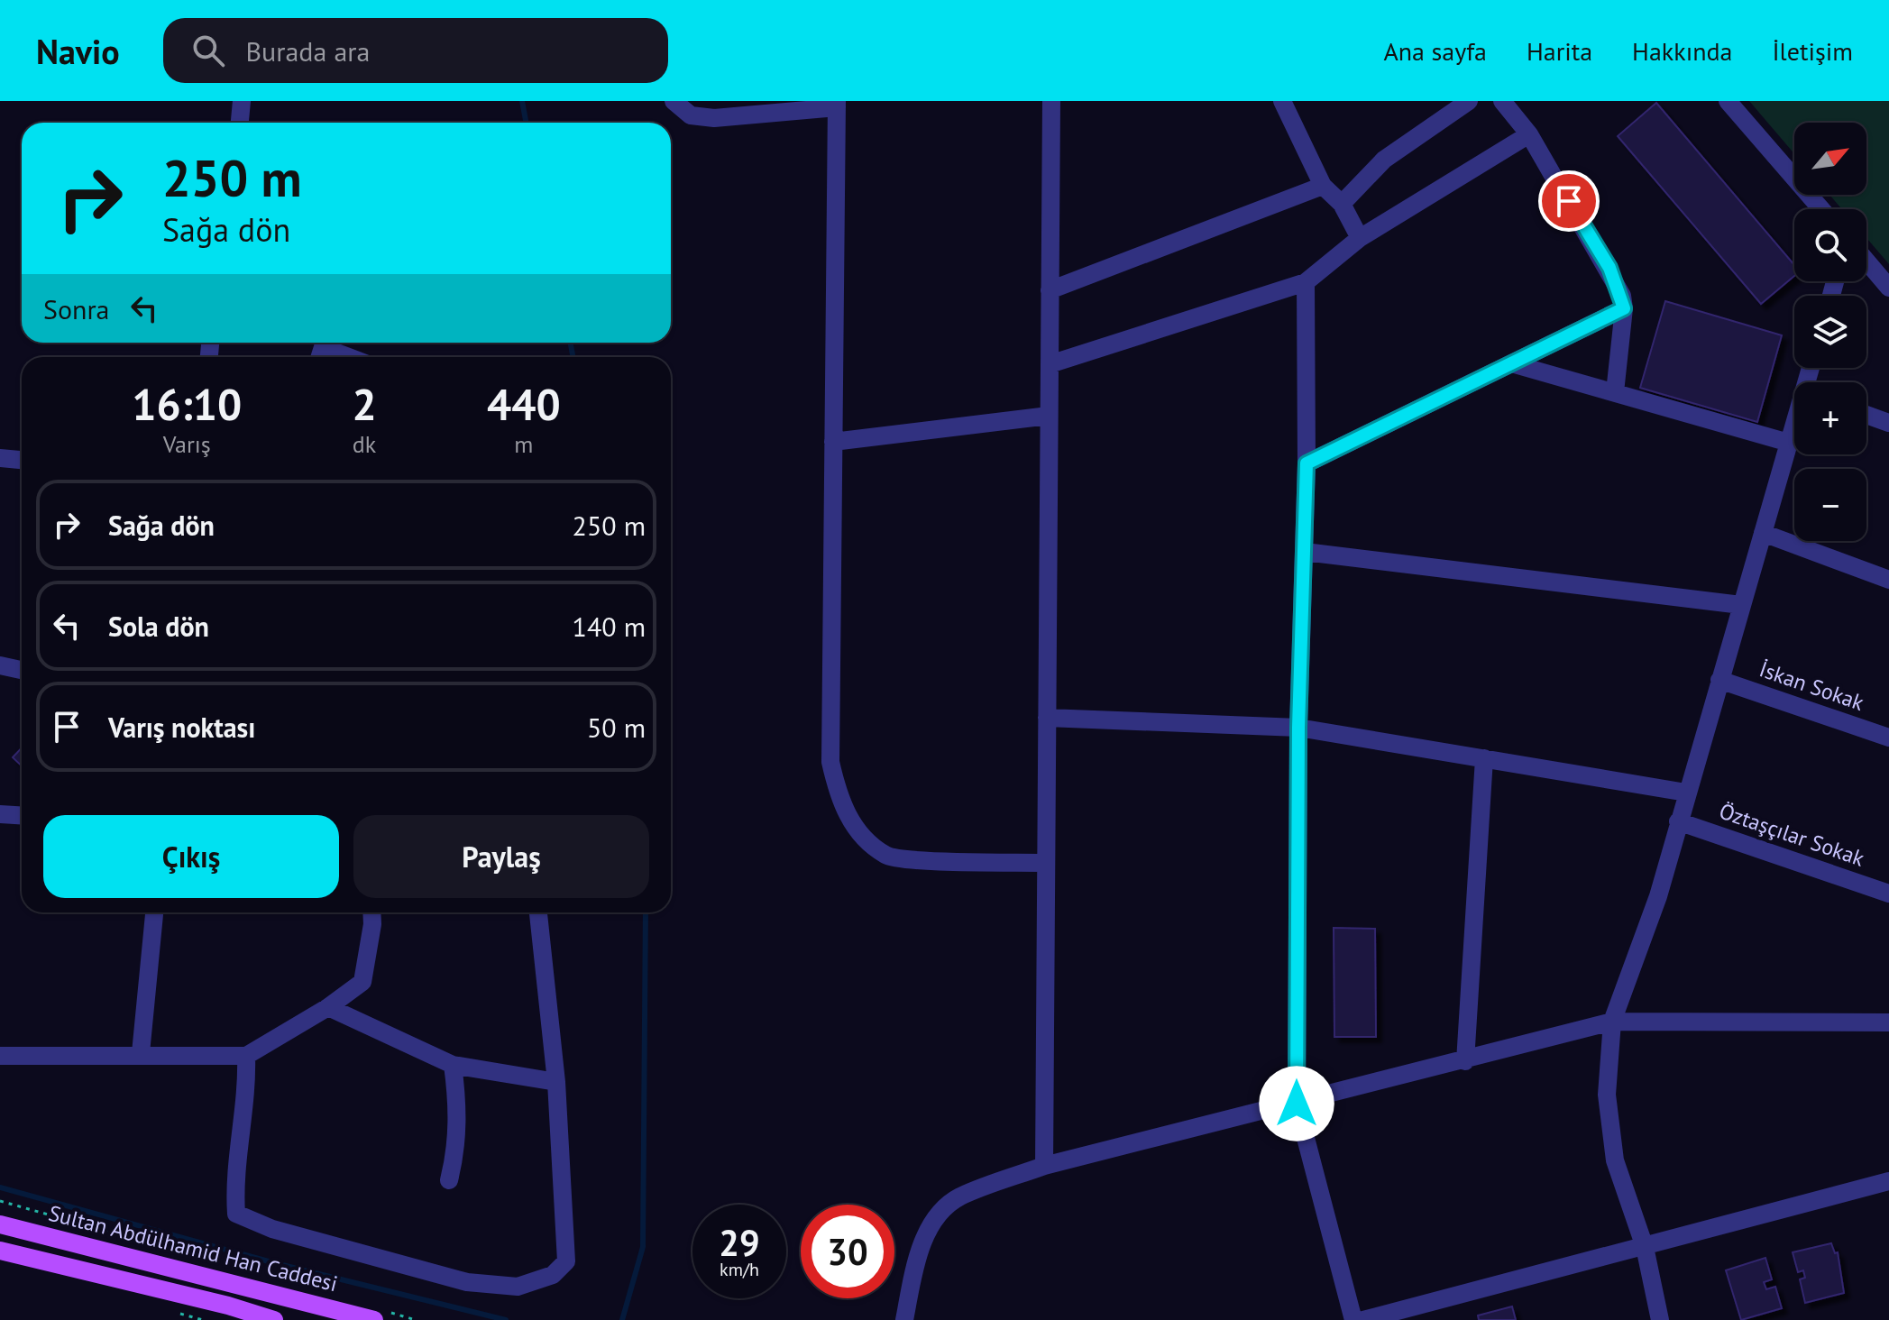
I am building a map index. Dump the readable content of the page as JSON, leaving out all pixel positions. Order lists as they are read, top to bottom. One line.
{"streets":{"main road":["Sultan Abdülhamid Han Caddesi"],"street":["İskan Sokak","Öztaşçılar Sokak"]},"north":"top right","page":{"header":"Navio","search":"Burada ara","nav":["Ana sayfa","Harita","Hakkında","İletişim"],"map_buttons":["+","−"],"turn":["250 m","Sağa dön"],"then":"Sonra","eta":["16:10","Varış","2","dk","440","m"],"list":[{"name":"Sağa dön","value":"250 m"},{"name":"Sola dön","value":"140 m"},{"name":"Varış noktası","value":"50 m"}],"buttons":["Çıkış","Paylaş"],"speed":"29 km/h","limit":"30"}}
